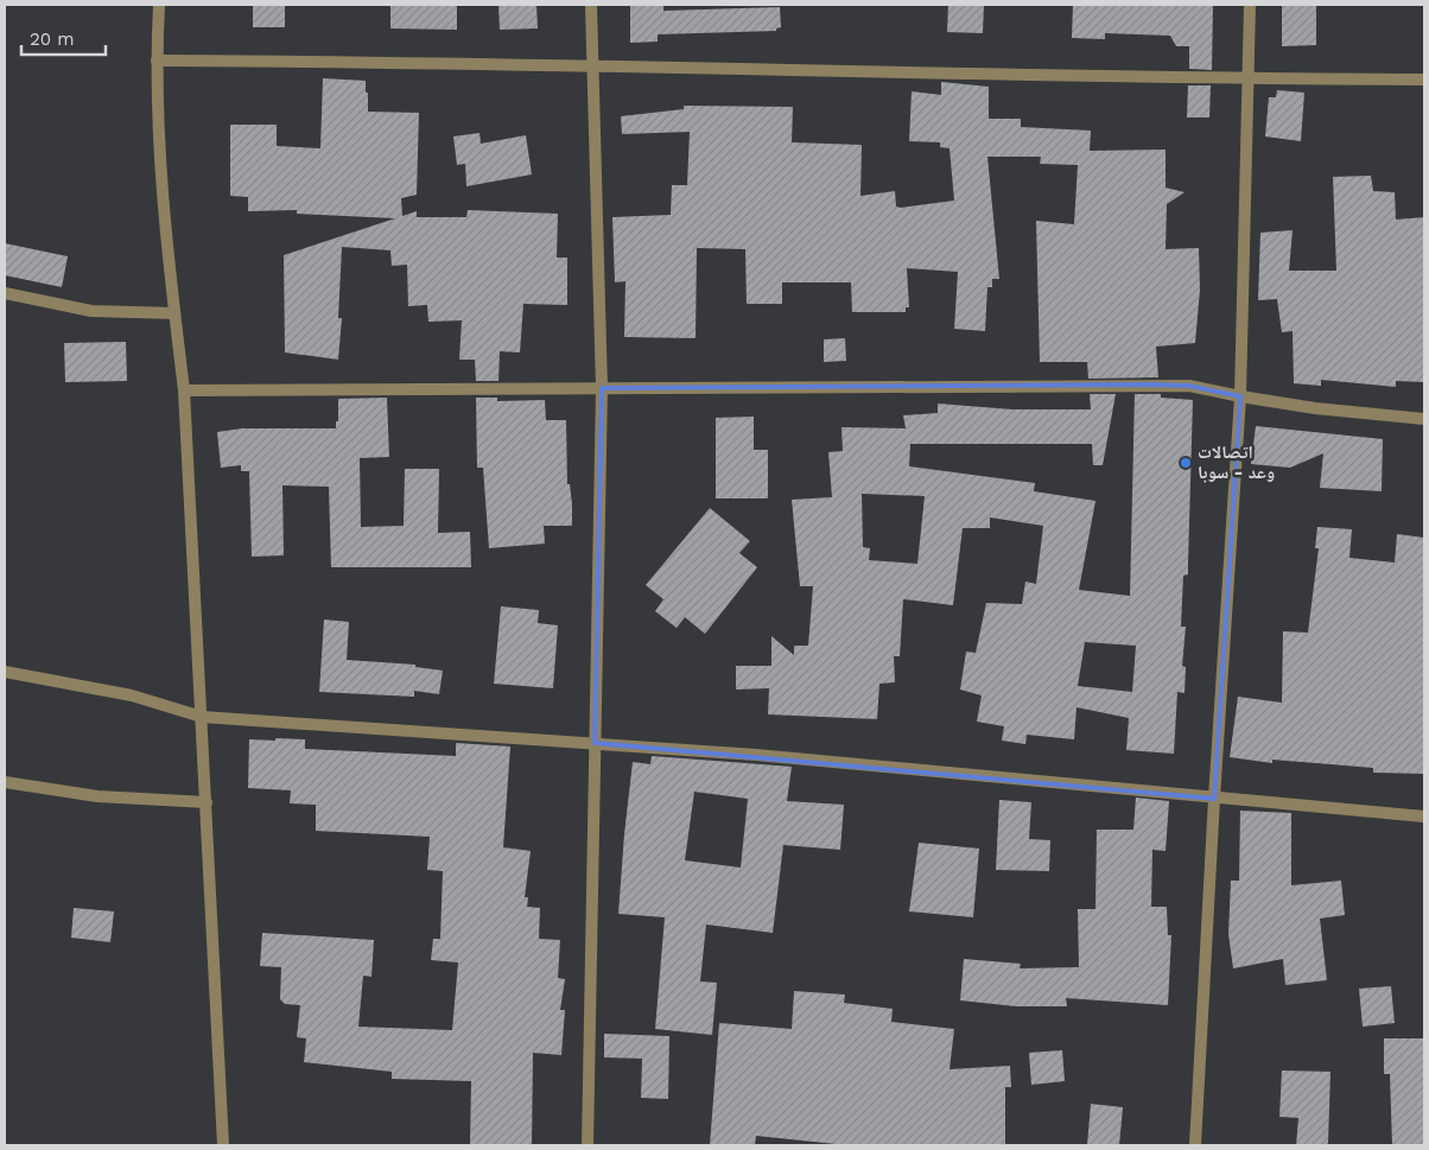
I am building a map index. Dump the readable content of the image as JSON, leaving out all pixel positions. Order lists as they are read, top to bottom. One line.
{"places":["اتصالات وعد - سوبا"],"scale_bar":"20 m"}
